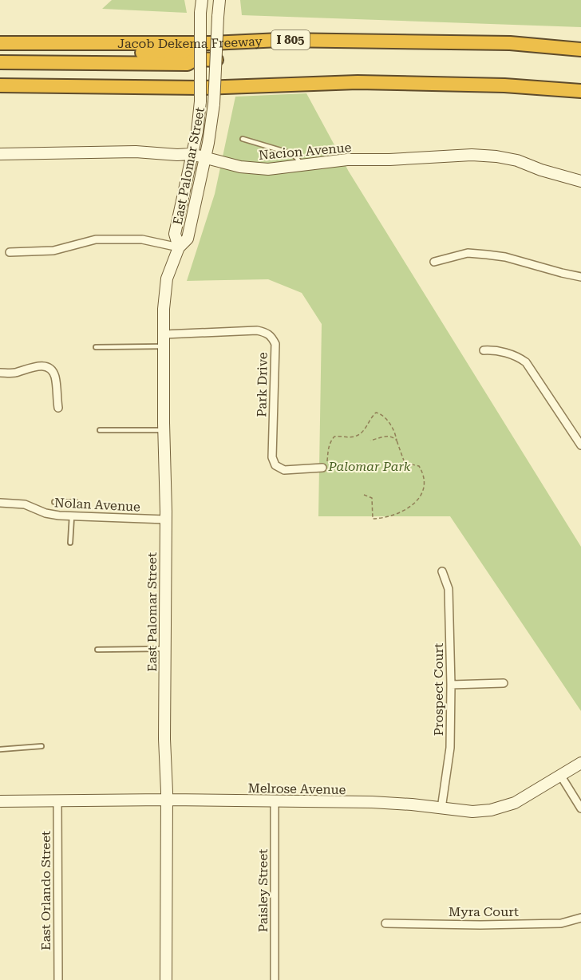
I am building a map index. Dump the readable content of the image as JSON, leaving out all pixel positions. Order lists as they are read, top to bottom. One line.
{"streets":{"highway":["I 805","Jacob Dekema Freeway"],"main road":["Nacion Avenue","East Palomar Street","Melrose Avenue"],"street":["Park Drive","Nolan Avenue","Prospect Court","East Orlando Street","Paisley Street","Myra Court"]},"crossings":[["Nacion Avenue","East Palomar Street"],["East Palomar Street","Park Drive"],["East Palomar Street","Nolan Avenue"],["East Palomar Street","Melrose Avenue"],["Prospect Court","Melrose Avenue"],["Melrose Avenue","East Orlando Street"],["Melrose Avenue","Paisley Street"]],"parks":["Palomar Park"]}
